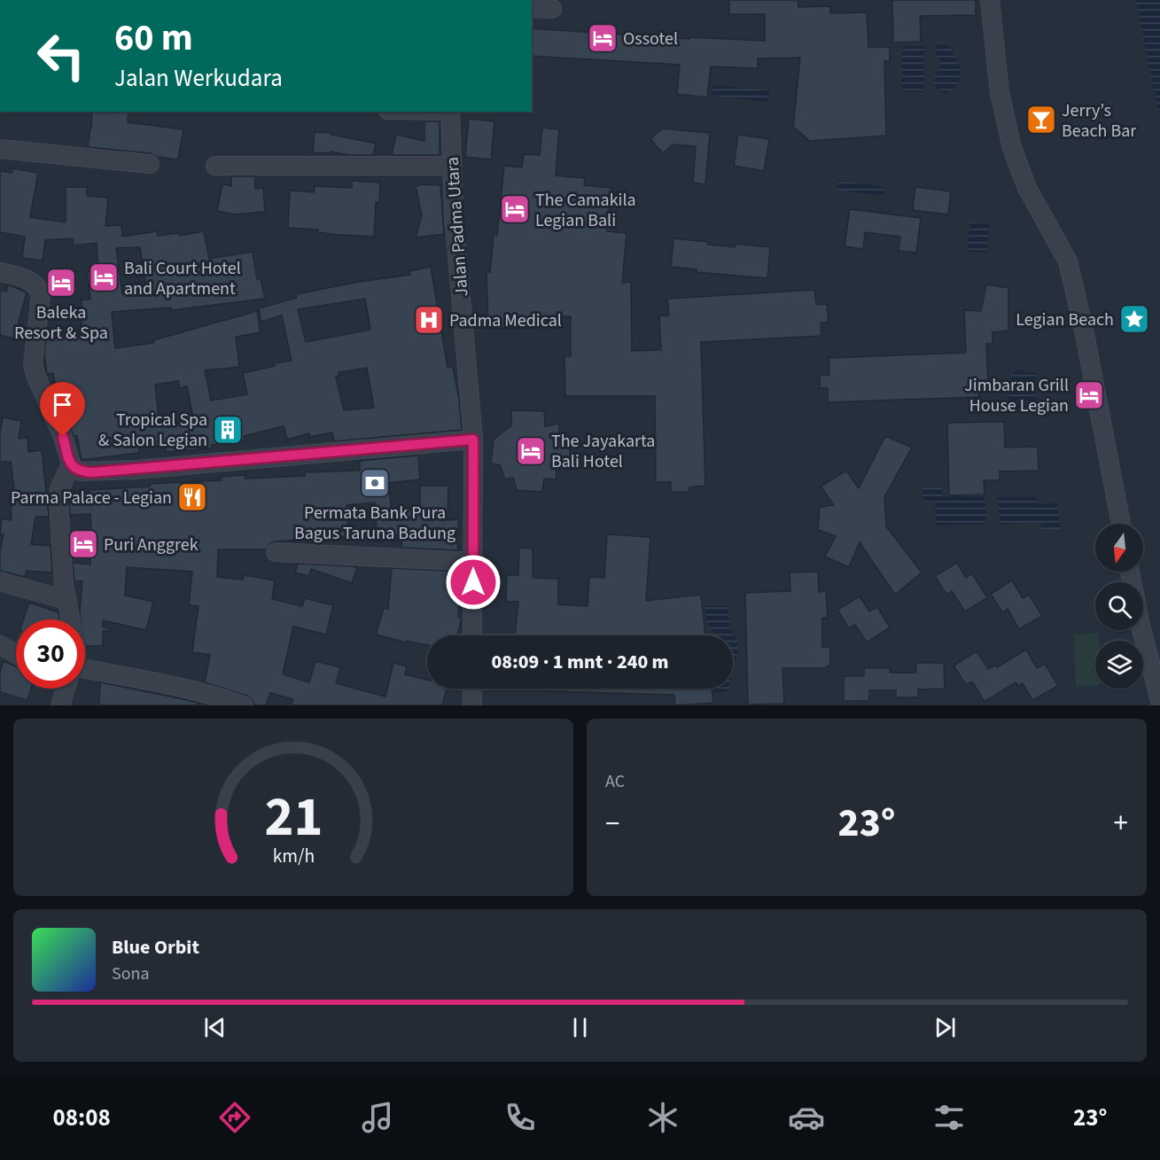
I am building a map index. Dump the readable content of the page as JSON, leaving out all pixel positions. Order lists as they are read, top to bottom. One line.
{"streets":{"street":["Jalan Padma Utara"]},"places":{"hotel":["Ossotel","The Camakila Legian Bali","Bali Court Hotel and Apartment","Baleka Resort & Spa","Jimbaran Grill House Legian","The Jayakarta Bali Hotel","Puri Anggrek"],"bar":["Jerry’s Beach Bar"],"place":["Legian Beach"],"hospital":["Padma Medical"],"building":["Tropical Spa & Salon Legian"],"bank":["Permata Bank Pura Bagus Taruna Badung"],"restaurant":["Parma Palace - Legian"]},"north":"bottom","page":{"turn":["60 m","Jalan Werkudara"],"limit":"30","trip":"08:09 · 1 mnt · 240 m","tile":"AC","heat":["−","23°","+"],"song":["Blue Orbit","Sona"],"tabs":["08:08","23°"],"gauge":["21","km/h"]}}
